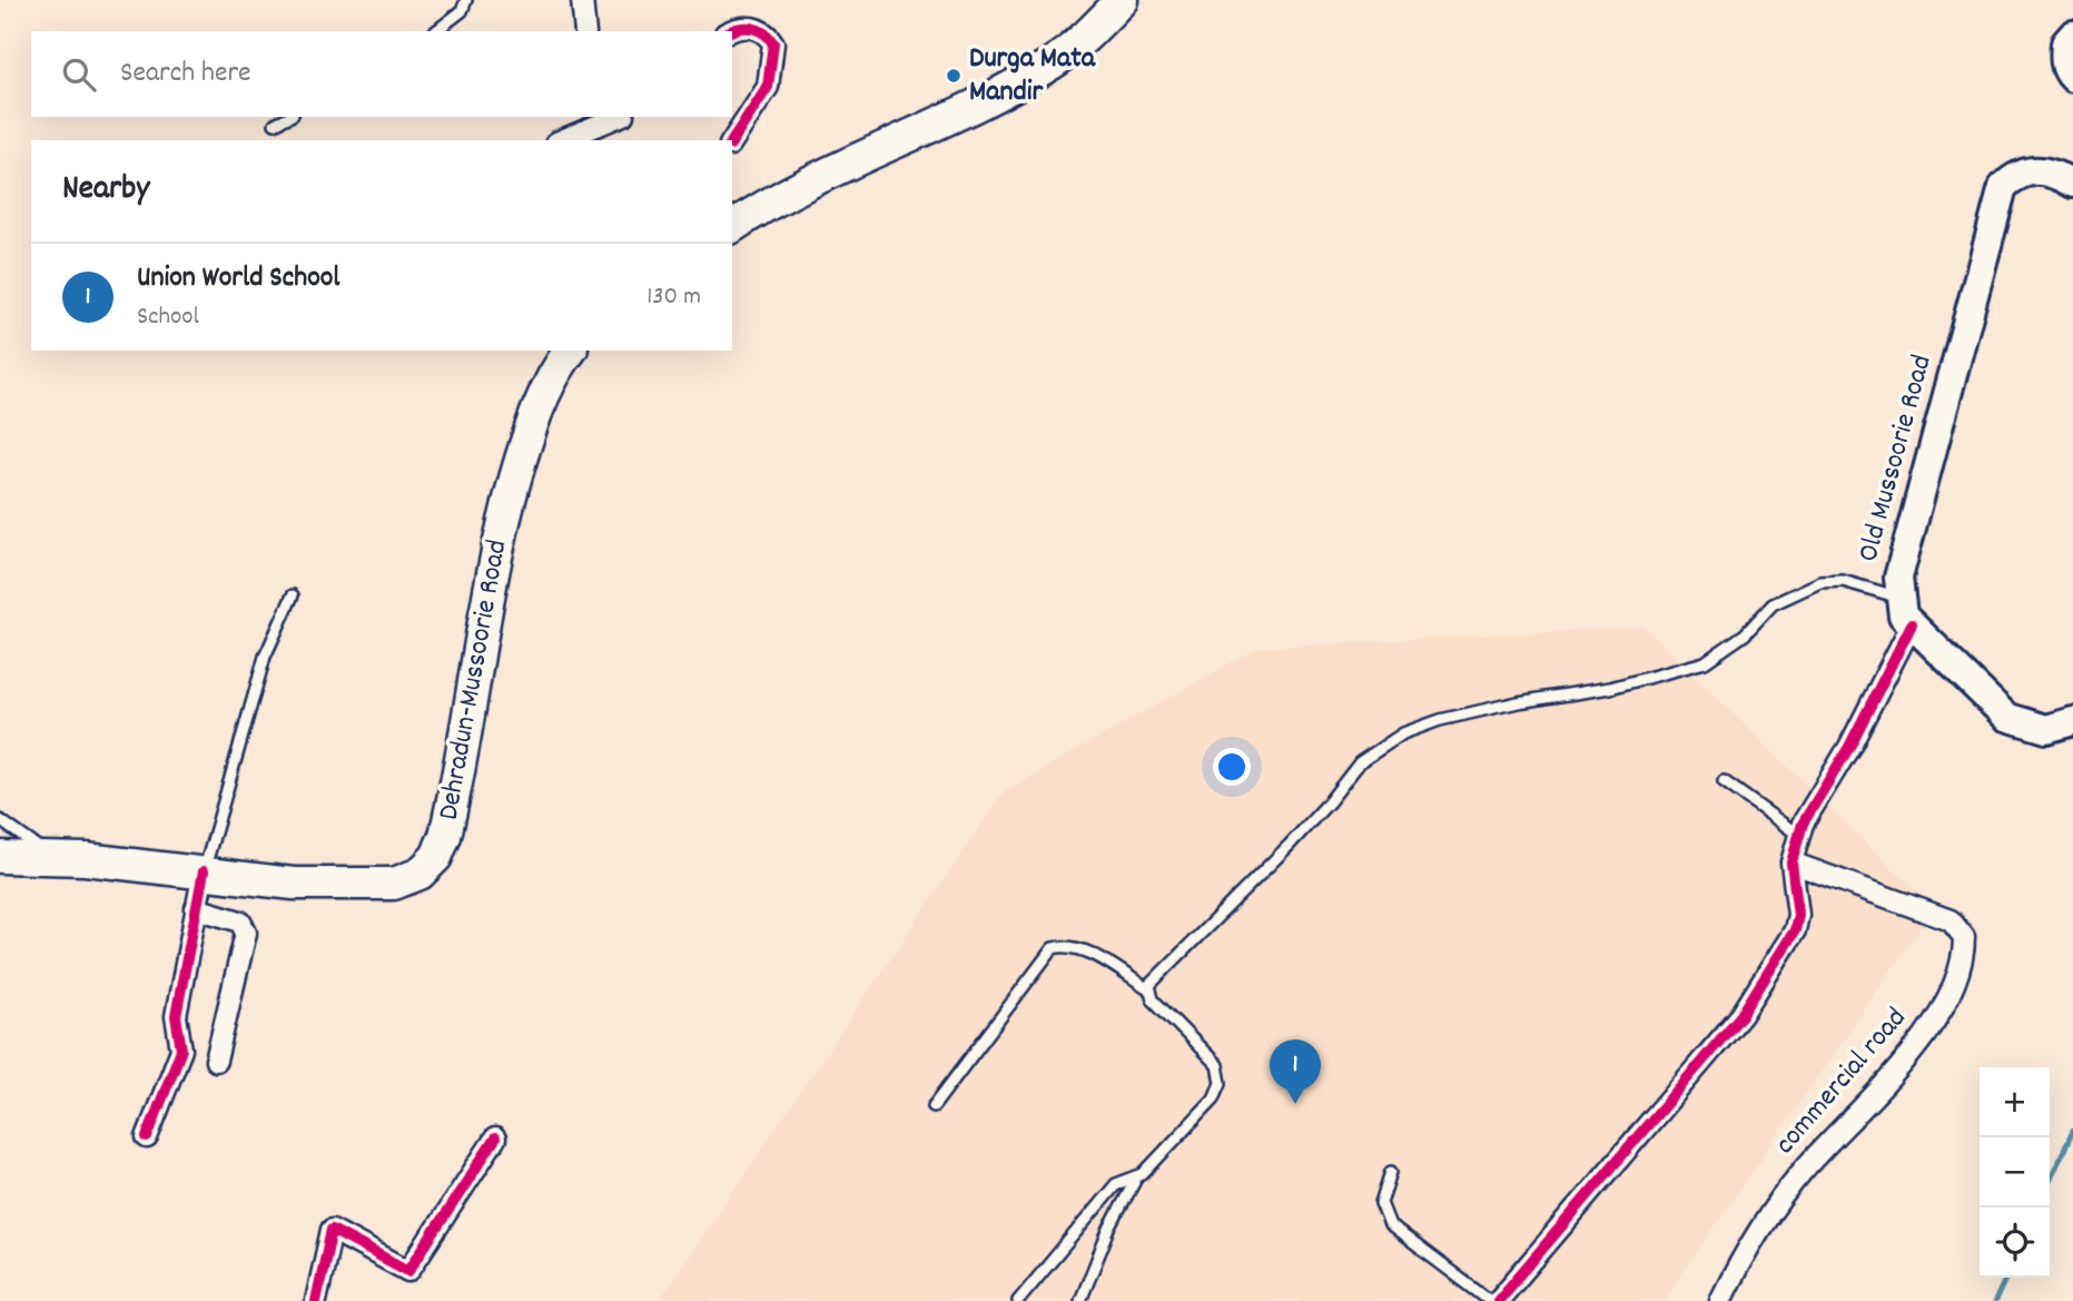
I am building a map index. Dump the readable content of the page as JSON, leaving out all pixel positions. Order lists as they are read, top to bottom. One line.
{"streets":{"main road":["Old Mussoorie Road","Dehradun-Mussoorie Road"],"street":["commercial road"]},"places":["Durga Mata Mandir"],"page":{"search":"Search here","heading":"Nearby","list":[{"mark":"1","name":"Union World School","note":"School","value":"130 m"}],"pins":"1","map_buttons":["+","−"]}}
